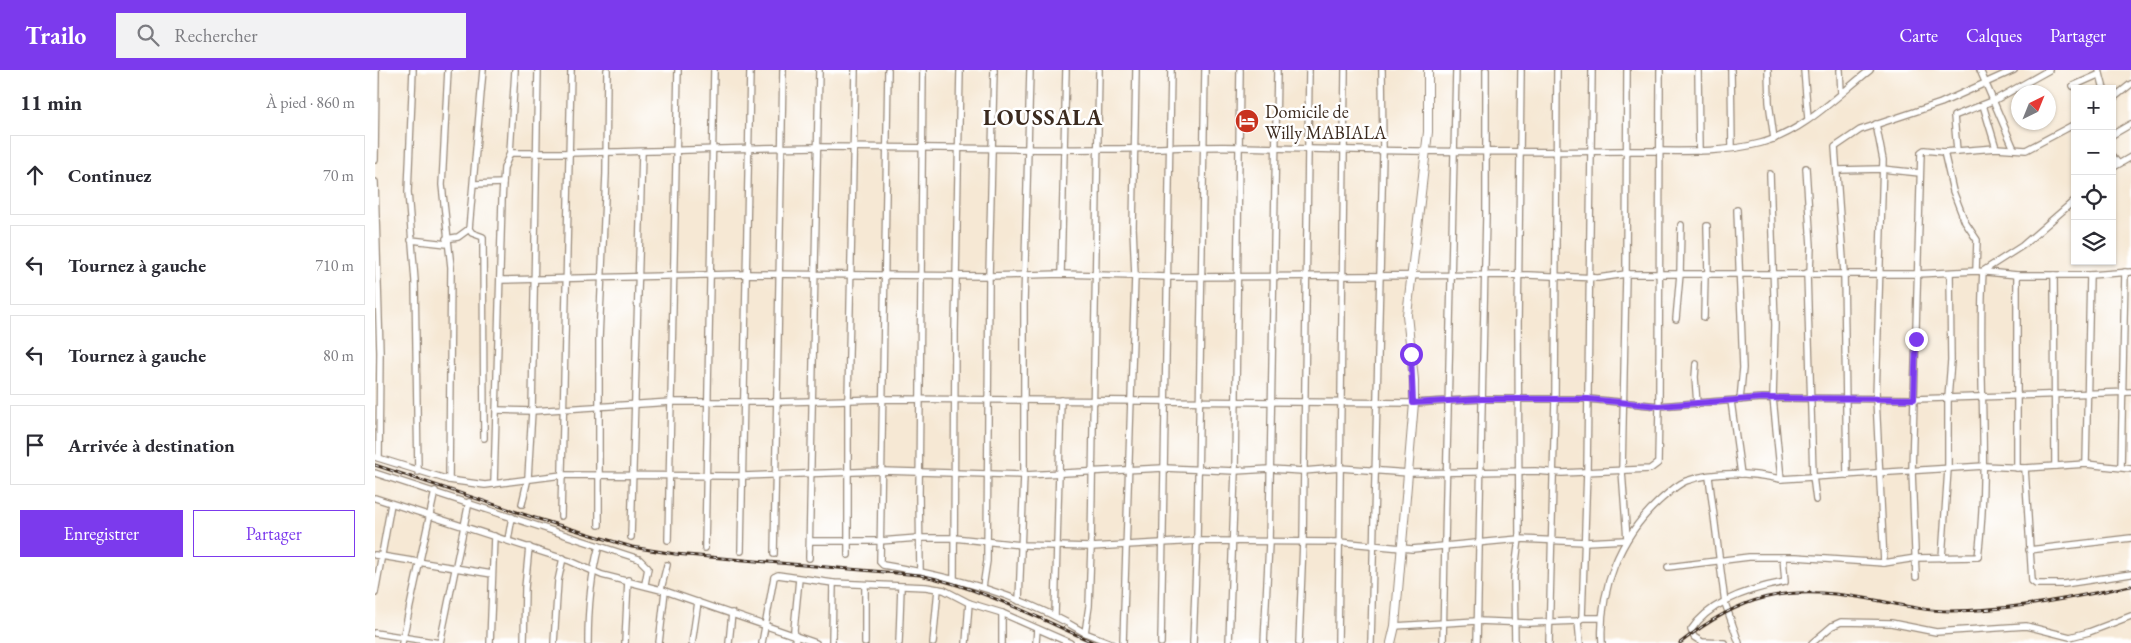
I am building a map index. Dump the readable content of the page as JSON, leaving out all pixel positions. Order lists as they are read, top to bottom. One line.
{"districts":["LOUSSALA"],"places":{"hotel":["Domicile de Willy MABIALA"]},"north":"top right","page":{"header":"Trailo","search":"Rechercher","nav":["Carte","Calques","Partager"],"heading":["11 min","À pied · 860 m"],"map_buttons":["+","−"],"list":[["Continuez","70 m"],["Tournez à gauche","710 m"],["Tournez à gauche","80 m"],"Arrivée à destination"],"buttons":["Enregistrer","Partager"]}}
